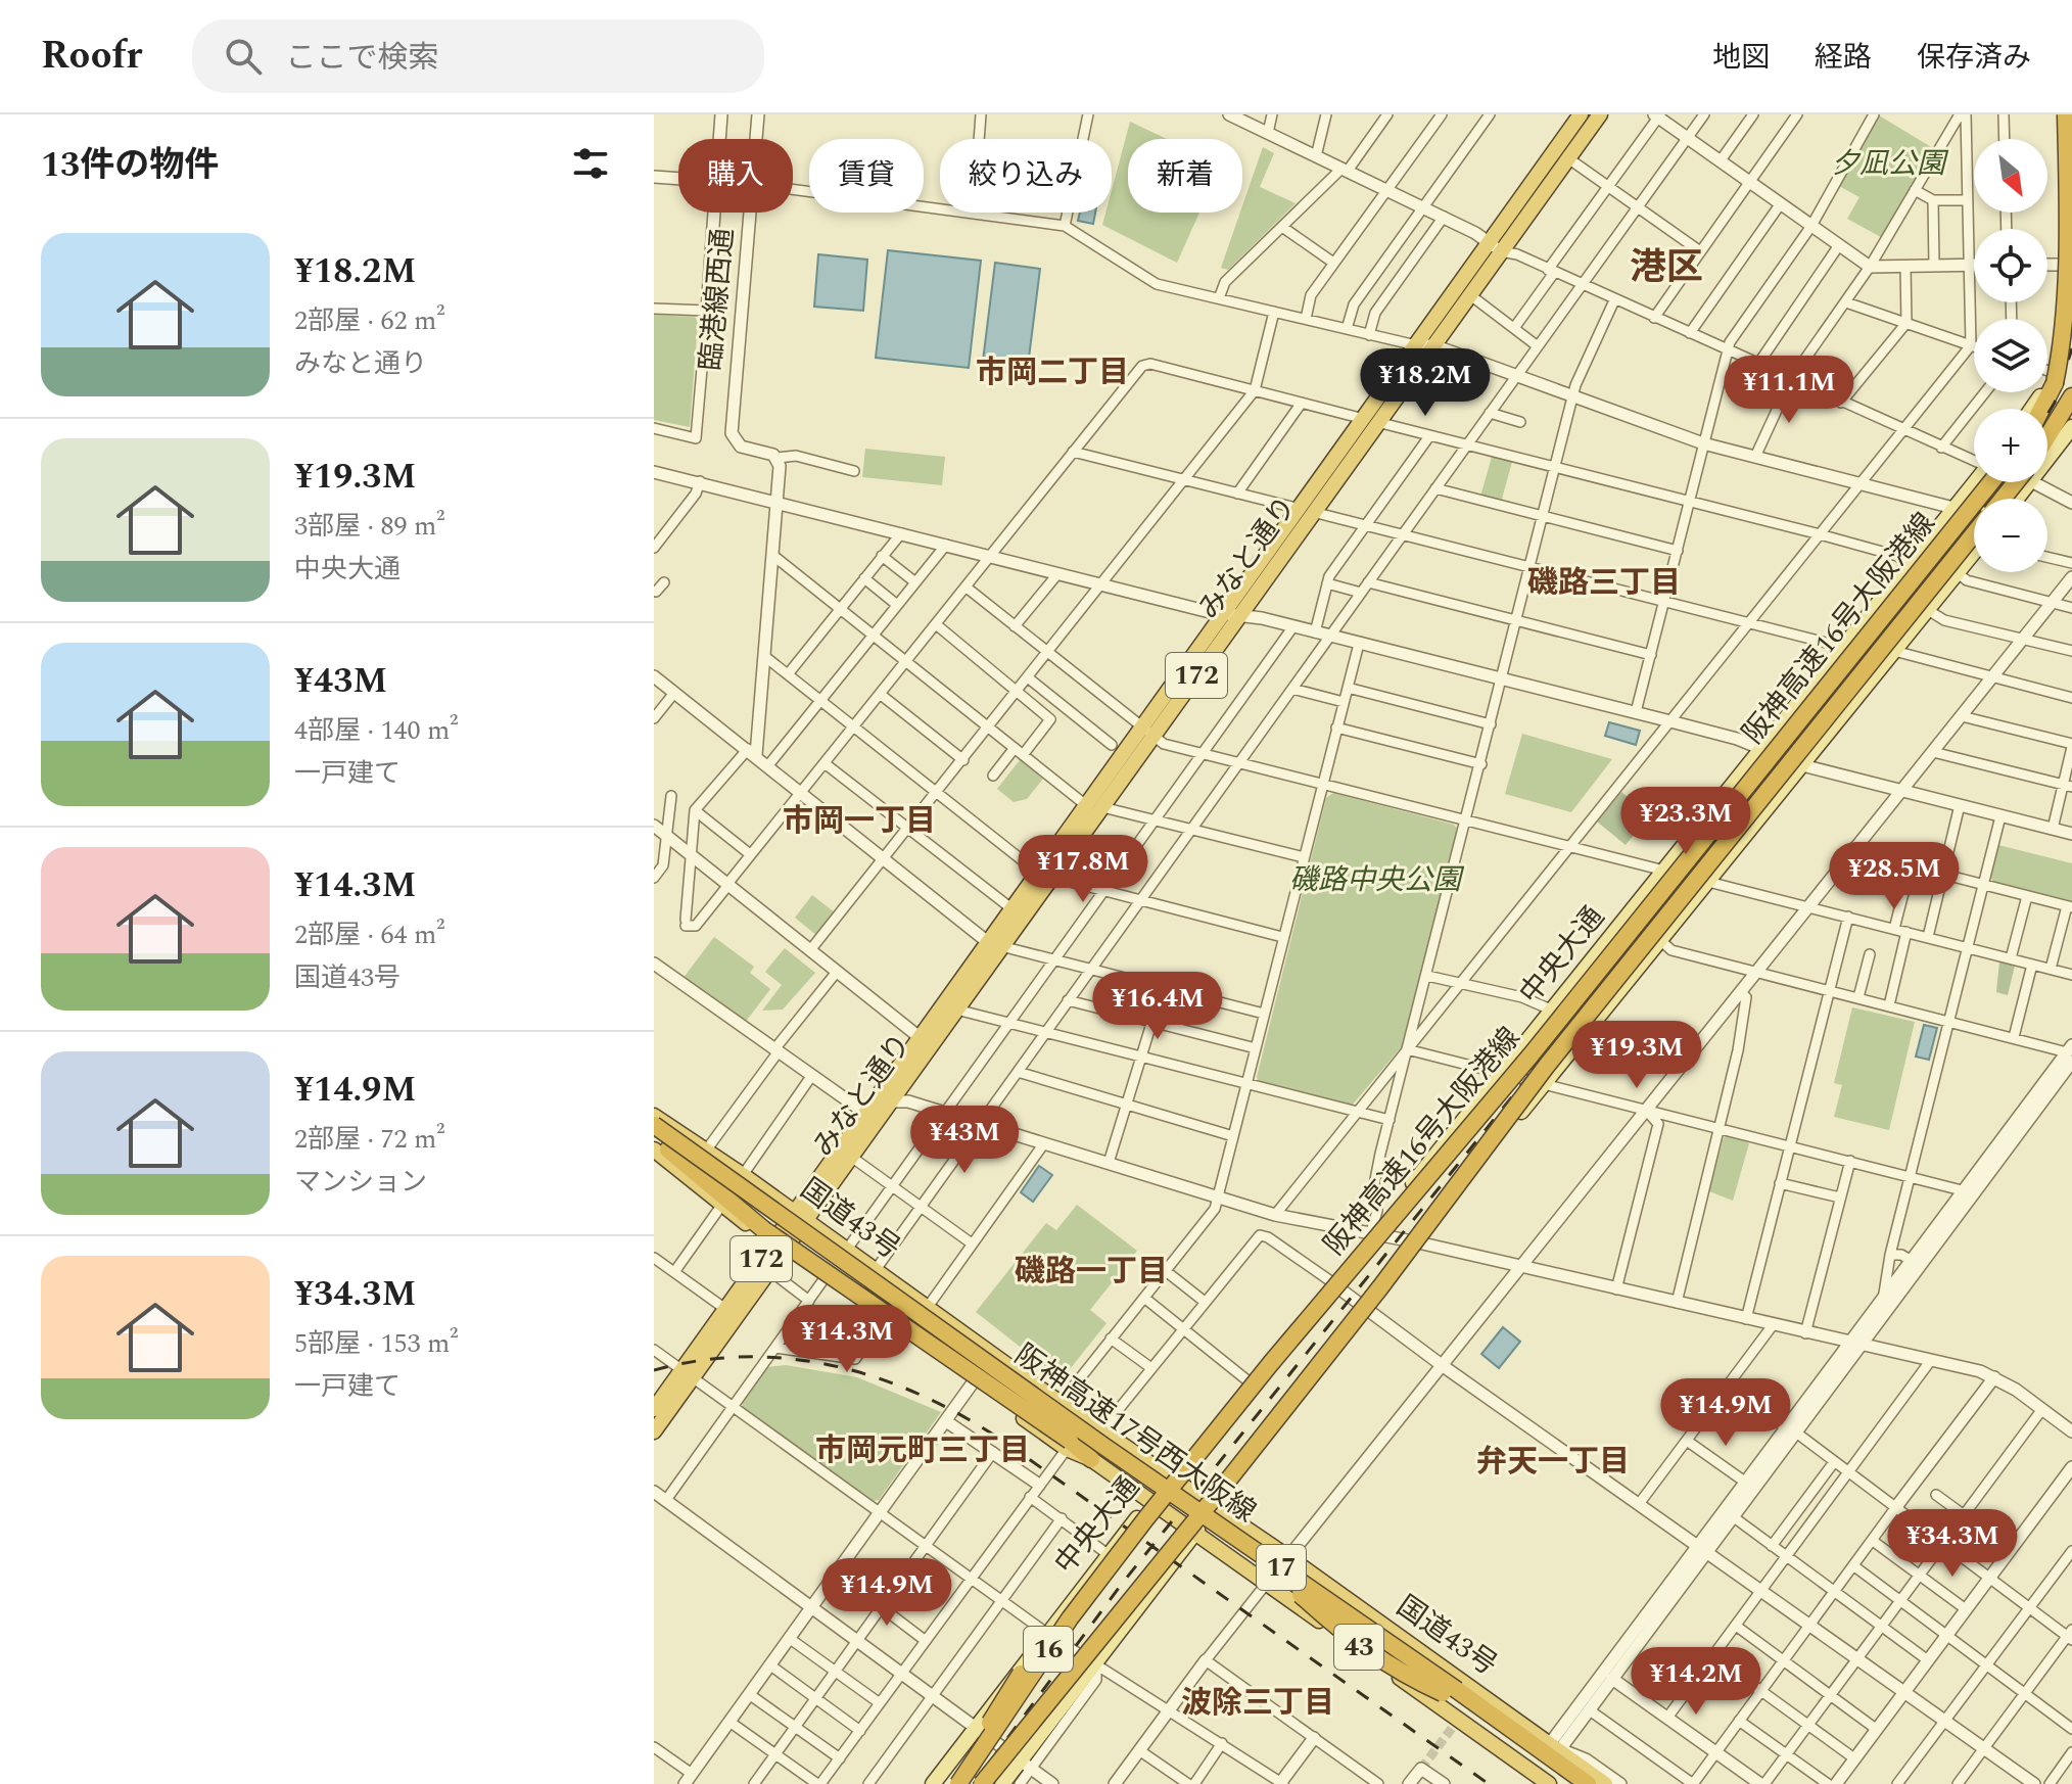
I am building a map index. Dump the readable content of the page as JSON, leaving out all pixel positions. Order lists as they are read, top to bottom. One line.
{"streets":{"highway":["みなと通り","阪神高速16号大阪港線","172","国道43号","阪神高速17号西大阪線","17","43","16"],"main road":["中央大通"],"street":["臨港線西通"]},"crossings":[["みなと通り","国道43号"],["中央大通","国道43号"],["国道43号","阪神高速17号西大阪線"]],"districts":["港区","市岡二丁目","磯路三丁目","市岡一丁目","磯路一丁目","市岡元町三丁目","弁天一丁目","波除三丁目"],"parks":["夕凪公園","磯路中央公園"],"north":"bottom right","page":{"header":"Roofr","search":"ここで検索","nav":["地図","経路","保存済み"],"heading":"13件の物件","map_buttons":["+","−"],"chip":["購入","賃貸","絞り込み","新着"],"list":[{"name":"¥18.2M","note":"2部屋 · 62 m² · みなと通り"},{"name":"¥19.3M","note":"3部屋 · 89 m² · 中央大通"},{"name":"¥43M","note":"4部屋 · 140 m² · 一戸建て"},{"name":"¥14.3M","note":"2部屋 · 64 m² · 国道43号"},{"name":"¥14.9M","note":"2部屋 · 72 m² · マンション"},{"name":"¥34.3M","note":"5部屋 · 153 m² · 一戸建て"}],"price":["¥18.2M","¥11.1M","¥23.3M","¥17.8M","¥28.5M","¥16.4M","¥19.3M","¥43M","¥14.3M","¥14.9M","¥34.3M","¥14.9M","¥14.2M"]}}
